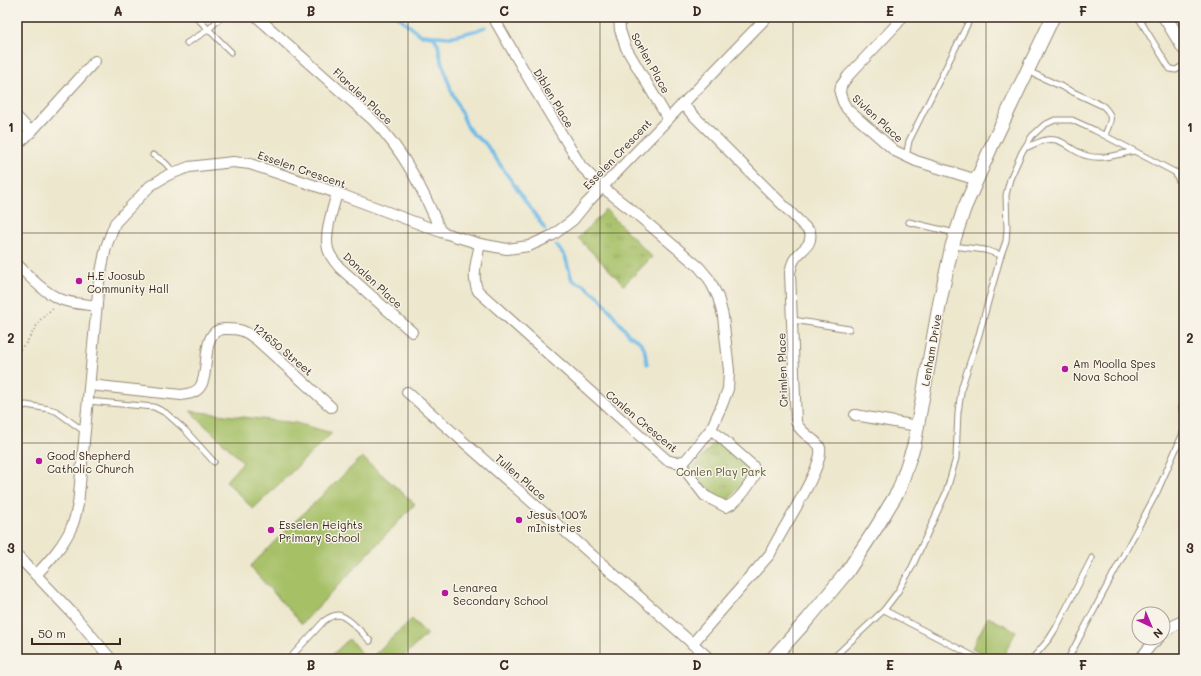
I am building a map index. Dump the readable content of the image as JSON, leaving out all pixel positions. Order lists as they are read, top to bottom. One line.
{"streets":{"street":["Sorlen Place","Floralen Place","Diblen Place","Sivlen Place","Esselen Crescent","Donalen Place","121650 Street","Lenham Drive","Crimlen Place","Conlen Crescent","Tullen Place"]},"crossings":[["Sorlen Place","Esselen Crescent"],["Floralen Place","Esselen Crescent"],["Diblen Place","Esselen Crescent"],["Diblen Place","Conlen Crescent"],["Sivlen Place","Lenham Drive"],["Esselen Crescent","Donalen Place"],["Esselen Crescent","121650 Street"],["Esselen Crescent","Crimlen Place"],["Esselen Crescent","Conlen Crescent"],["Crimlen Place","Tullen Place"]],"parks":["Conlen Play Park"],"places":["H.E Joosub Community Hall","Am Moolla Spes Nova School","Good Shepherd Catholic Church","Jesus 100% mInistries","Esselen Heights Primary School","Lenarea Secondary School"],"scale_bar":"50 m","north":"bottom right","grid":{"columns":["A","B","C","D","E","F"],"rows":["1","2","3"]}}
